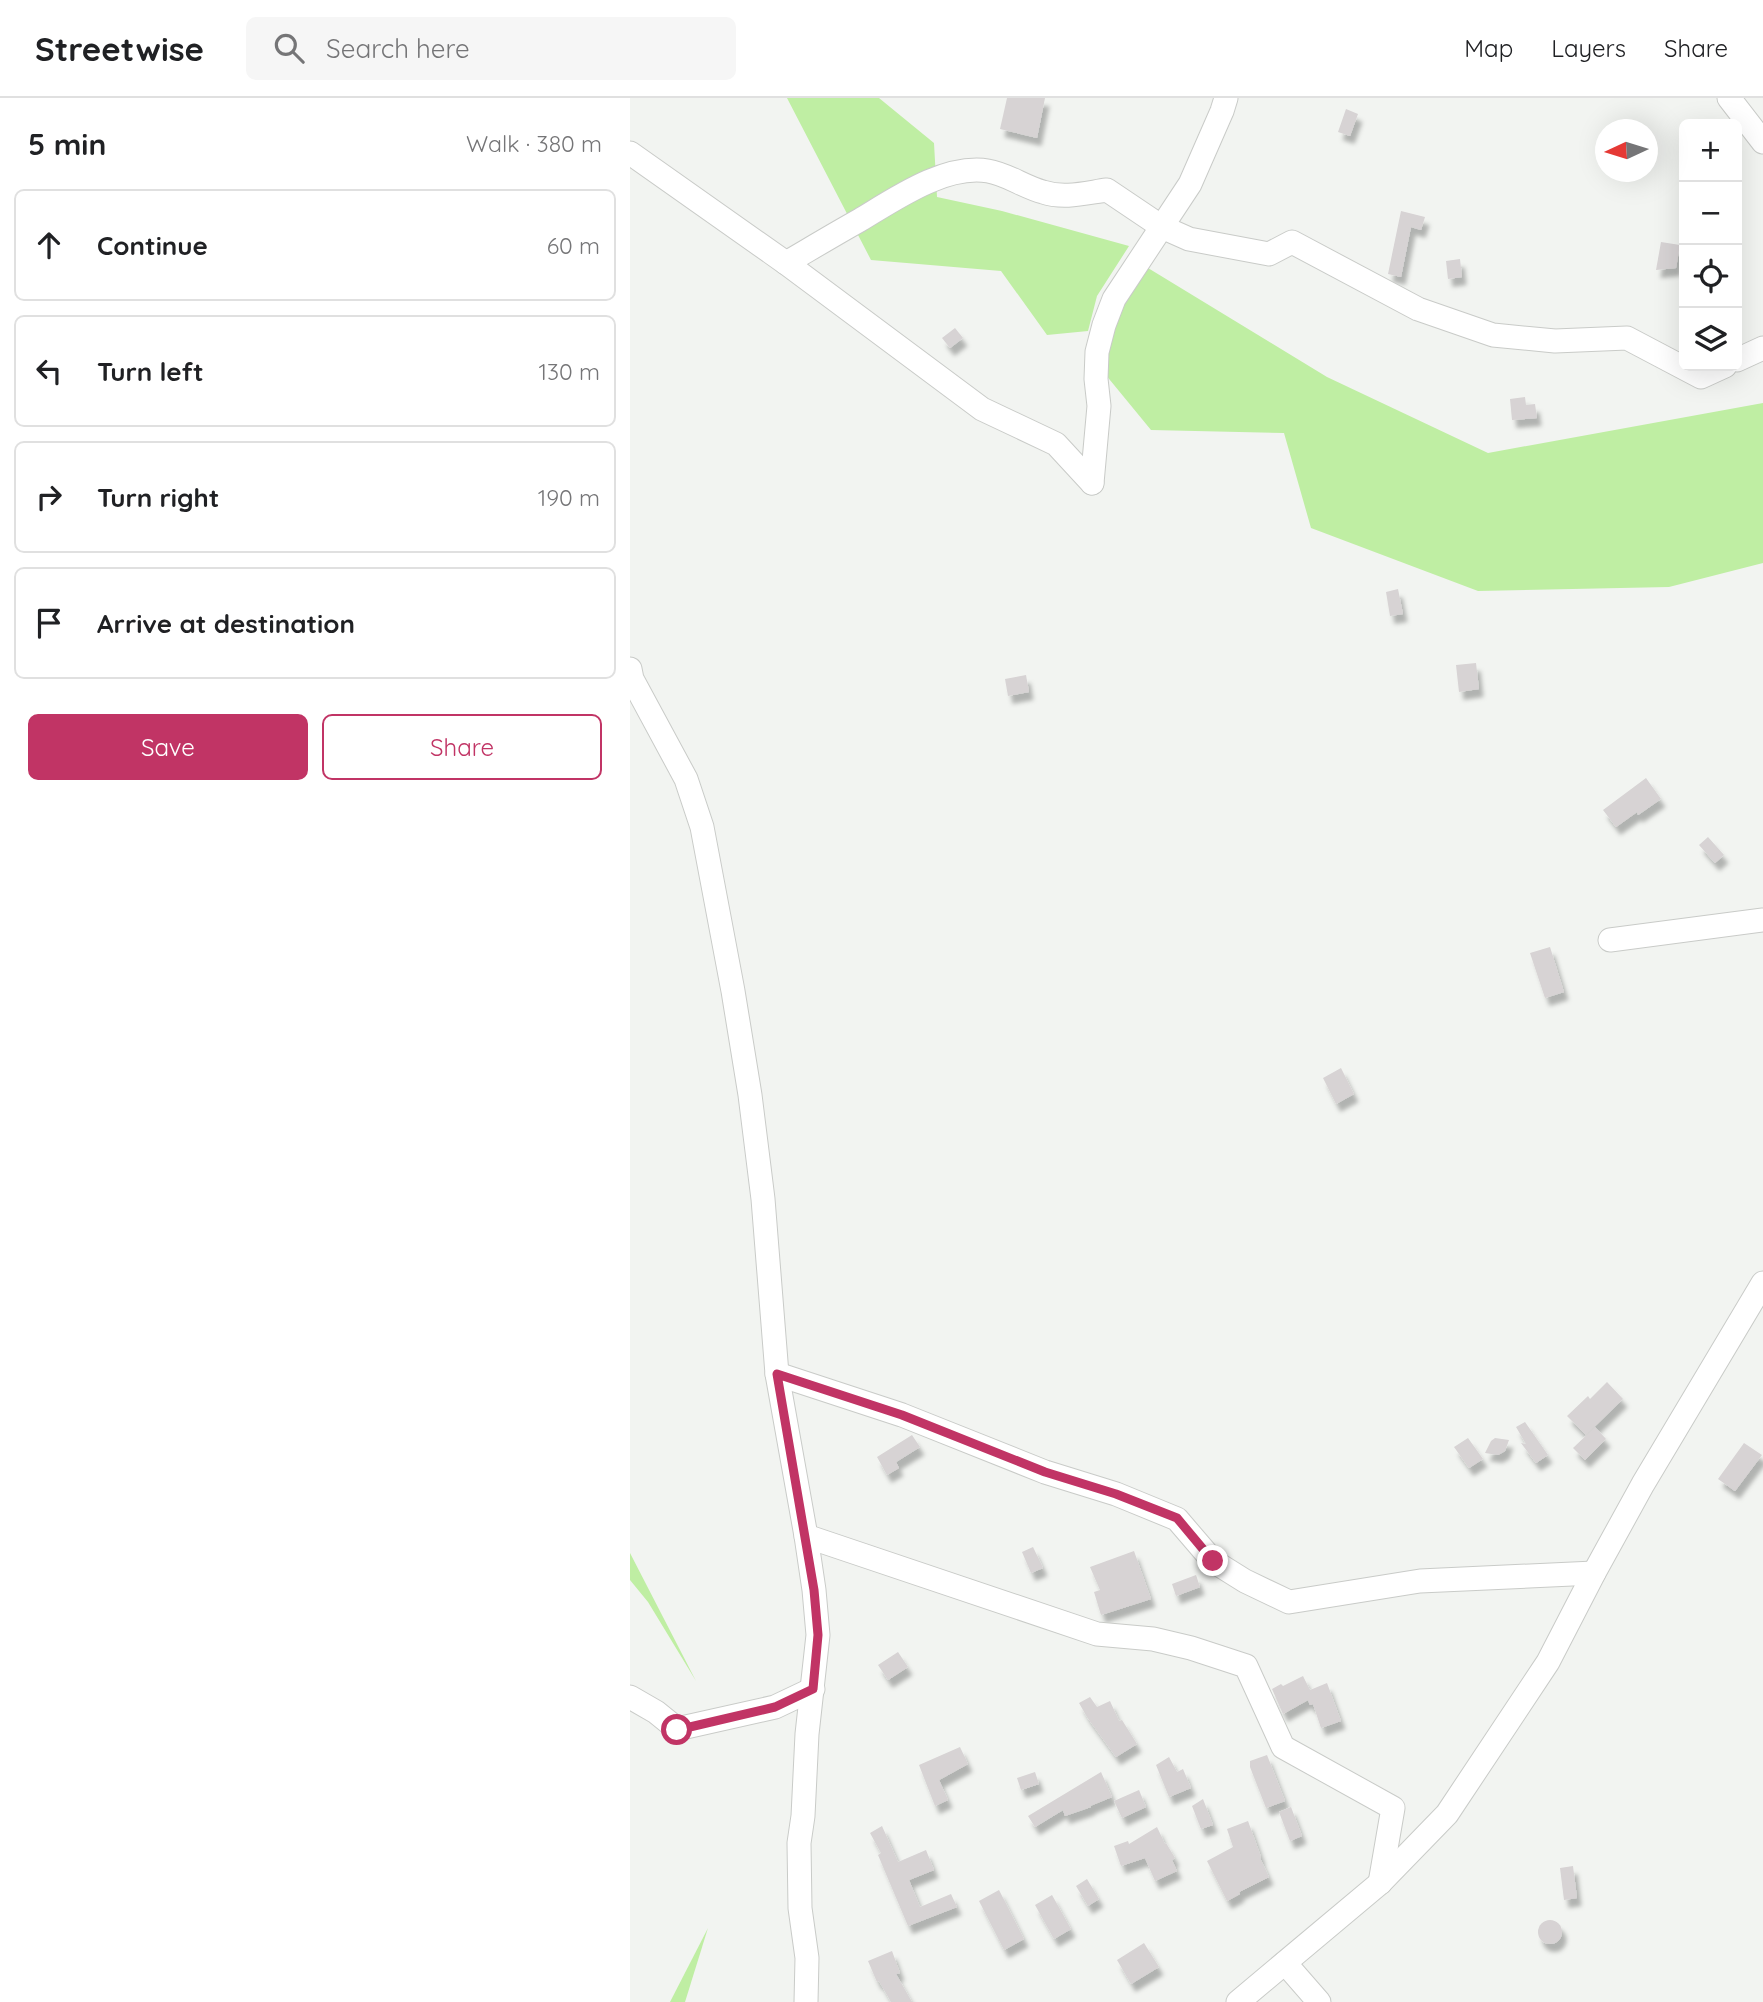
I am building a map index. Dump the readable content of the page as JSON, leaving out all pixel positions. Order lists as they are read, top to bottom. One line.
{"north":"left","page":{"header":"Streetwise","search":"Search here","nav":["Map","Layers","Share"],"heading":["5 min","Walk · 380 m"],"map_buttons":["+","−"],"list":[["Continue","60 m"],["Turn left","130 m"],["Turn right","190 m"],"Arrive at destination"],"buttons":["Save","Share"]}}
